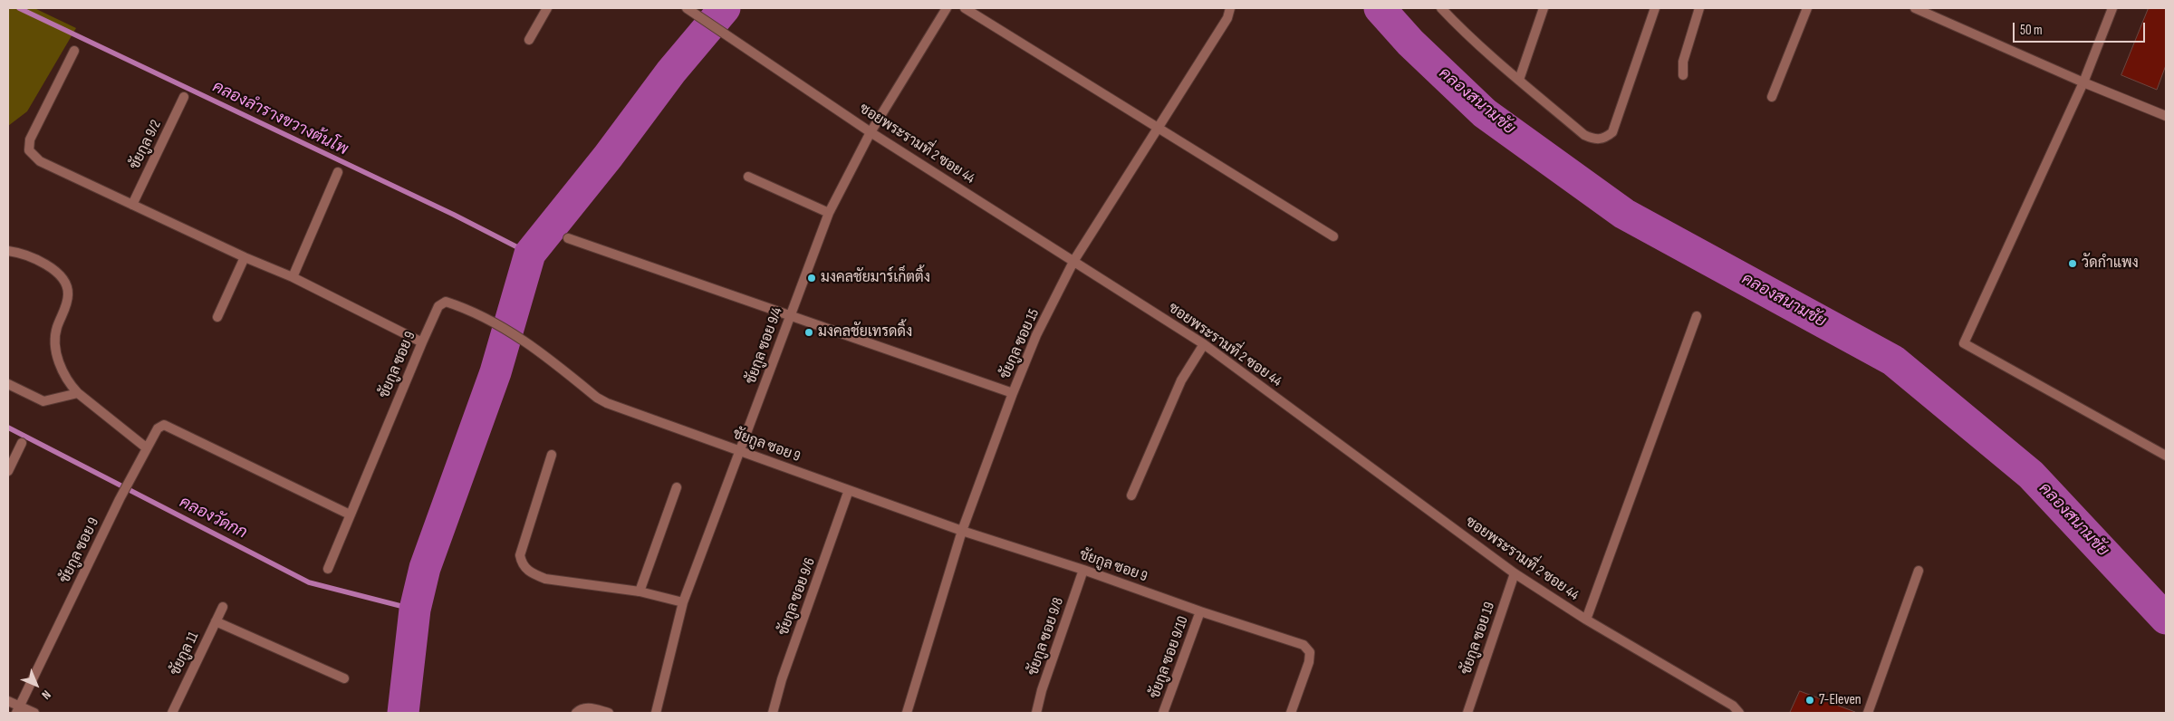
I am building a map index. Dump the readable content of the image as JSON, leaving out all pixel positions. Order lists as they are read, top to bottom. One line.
{"streets":{"street":["ซอยพระรามที่ 2 ซอย 44","ชัยกูล 9/2","ชัยกูล ซอย 15","ชัยกูล ซอย 9/4","ชัยกูล ซอย 9","ชัยกูล ซอย 9/6","ชัยกูล ซอย 9/8","ชัยกูล ซอย 19","ชัยกูล 11","ชัยกูล ซอย 9/10"]},"crossings":[["ซอยพระรามที่ 2 ซอย 44","ชัยกูล ซอย 15"],["ซอยพระรามที่ 2 ซอย 44","ชัยกูล ซอย 9/4"],["ซอยพระรามที่ 2 ซอย 44","ชัยกูล ซอย 19"],["ชัยกูล ซอย 15","ชัยกูล ซอย 9"],["ชัยกูล ซอย 9/4","ชัยกูล ซอย 9"],["ชัยกูล ซอย 9","ชัยกูล ซอย 9/6"],["ชัยกูล ซอย 9","ชัยกูล ซอย 9/8"],["ชัยกูล ซอย 9","ชัยกูล ซอย 9/10"]],"water":["คลองสนามชัย","คลองลำรางขวางต้นโพ","คลองวัดกก"],"places":["วัดกำแพง","มงคลชัยมาร์เก็ตติ้ง","มงคลชัยเทรดดิ้ง","7-Eleven"],"scale_bar":"50 m","north":"bottom right"}
